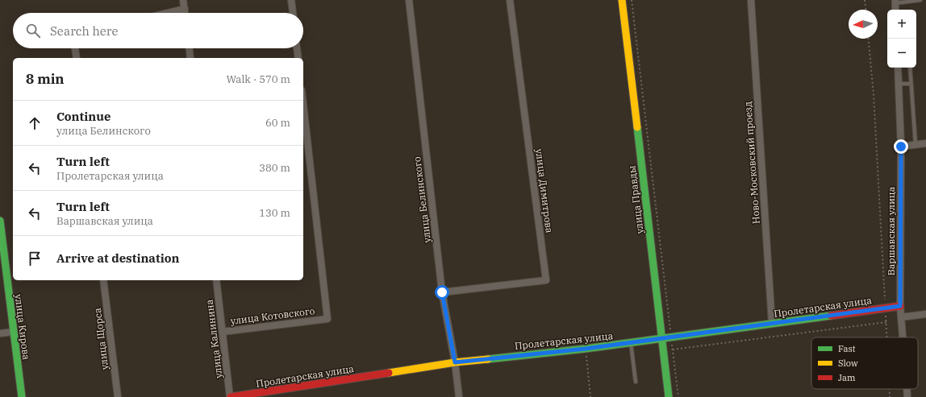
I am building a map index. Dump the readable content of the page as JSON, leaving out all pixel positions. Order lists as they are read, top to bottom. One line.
{"streets":{"street":["Ново-Московский проезд","улица Димитрова","улица Белинского","улица Правды","Варшавская улица","Пролетарская улица","улица Котовского","улица Кирова","улица Щорса","улица Калинина"]},"crossings":[["Ново-Московский проезд","Пролетарская улица"],["улица Димитрова","улица Белинского"],["улица Белинского","Пролетарская улица"],["улица Правды","Пролетарская улица"],["Варшавская улица","Пролетарская улица"],["Пролетарская улица","улица Калинина"],["улица Котовского","улица Калинина"]],"legend":["Fast","Slow","Jam"],"north":"left","page":{"map_buttons":["+","−"],"search":"Search here","heading":["8 min","Walk · 570 m"],"list":[["Continue","улица Белинского","60 m"],["Turn left","Пролетарская улица","380 m"],["Turn left","Варшавская улица","130 m"],"Arrive at destination"]}}
